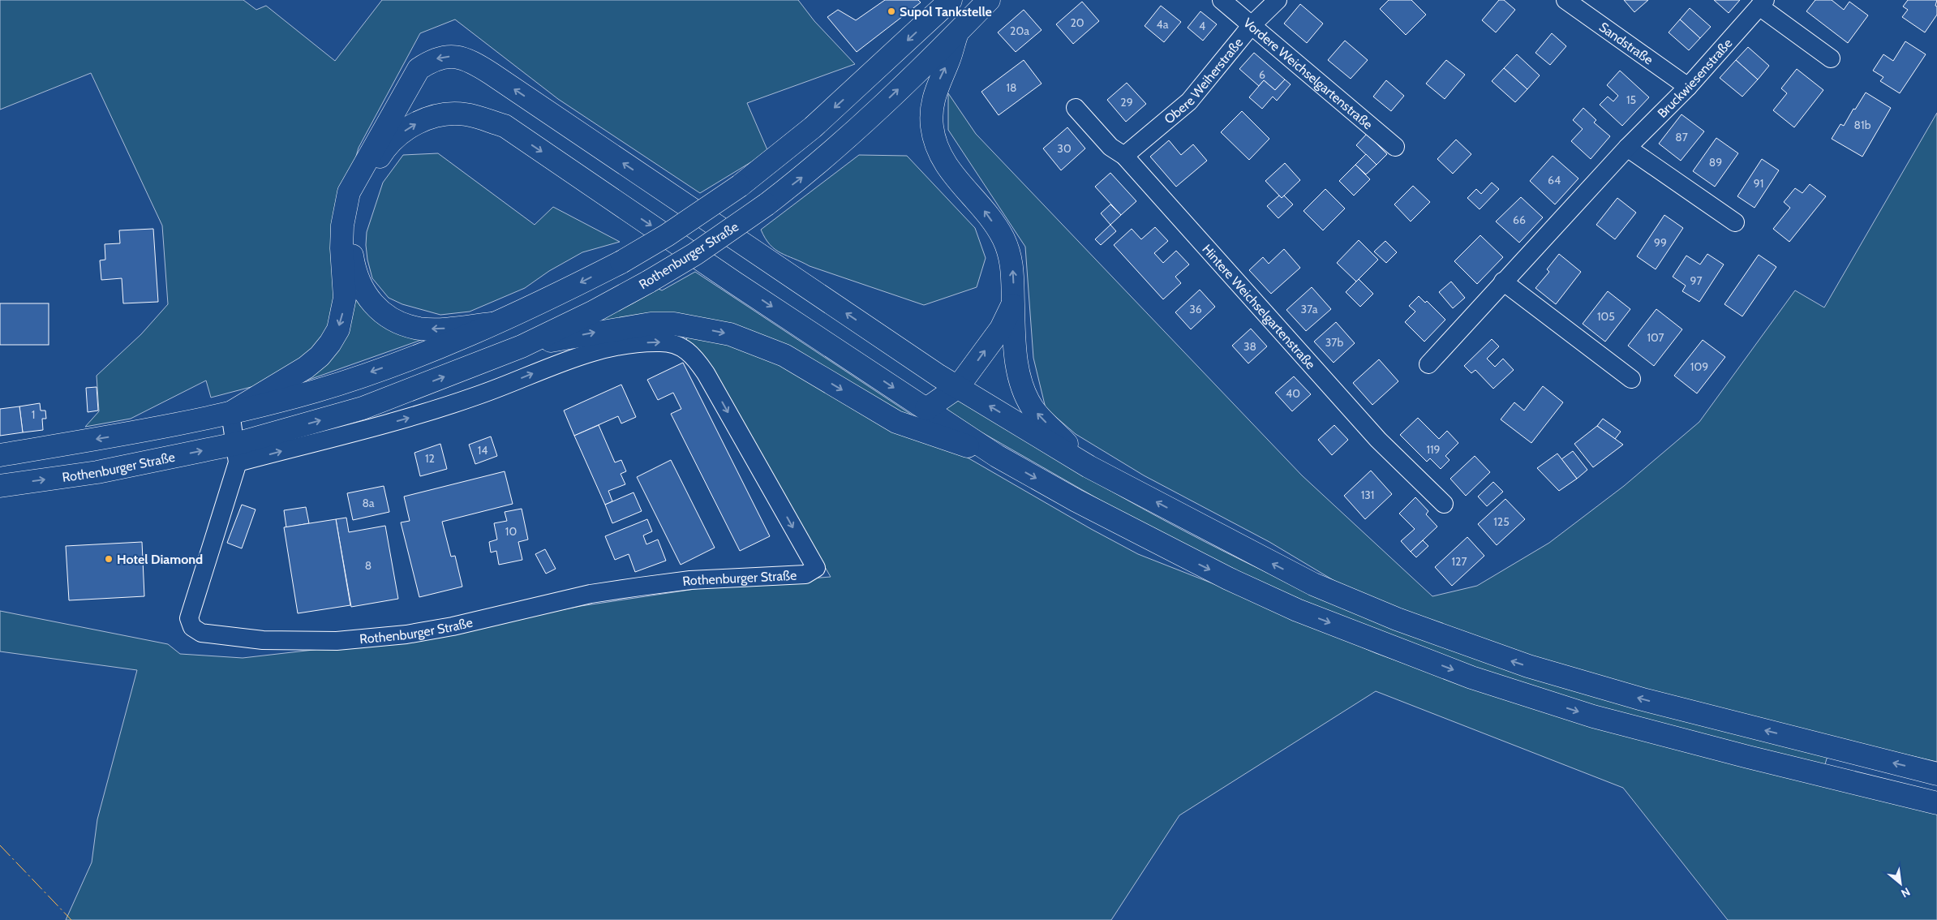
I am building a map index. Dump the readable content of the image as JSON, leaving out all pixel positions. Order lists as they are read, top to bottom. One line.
{"streets":{"main road":["Rothenburger Straße"],"street":["Sandstraße","Vordere Weichselgartenstraße","Bruckwiesenstraße","Obere Weiherstraße","Hintere Weichselgartenstraße"]},"crossings":[["Sandstraße","Bruckwiesenstraße"],["Vordere Weichselgartenstraße","Obere Weiherstraße"],["Obere Weiherstraße","Hintere Weichselgartenstraße"]],"places":["Supol Tankstelle","Hotel Diamond"],"house_numbers":["20","4a","4","20a","6","18","15","29","81b","87","30","89","64","91","66","99","97","36","37a","105","107","37b","38","109","40","1","119","14","12","131","8a","125","10","127","8"],"north":"bottom right"}
